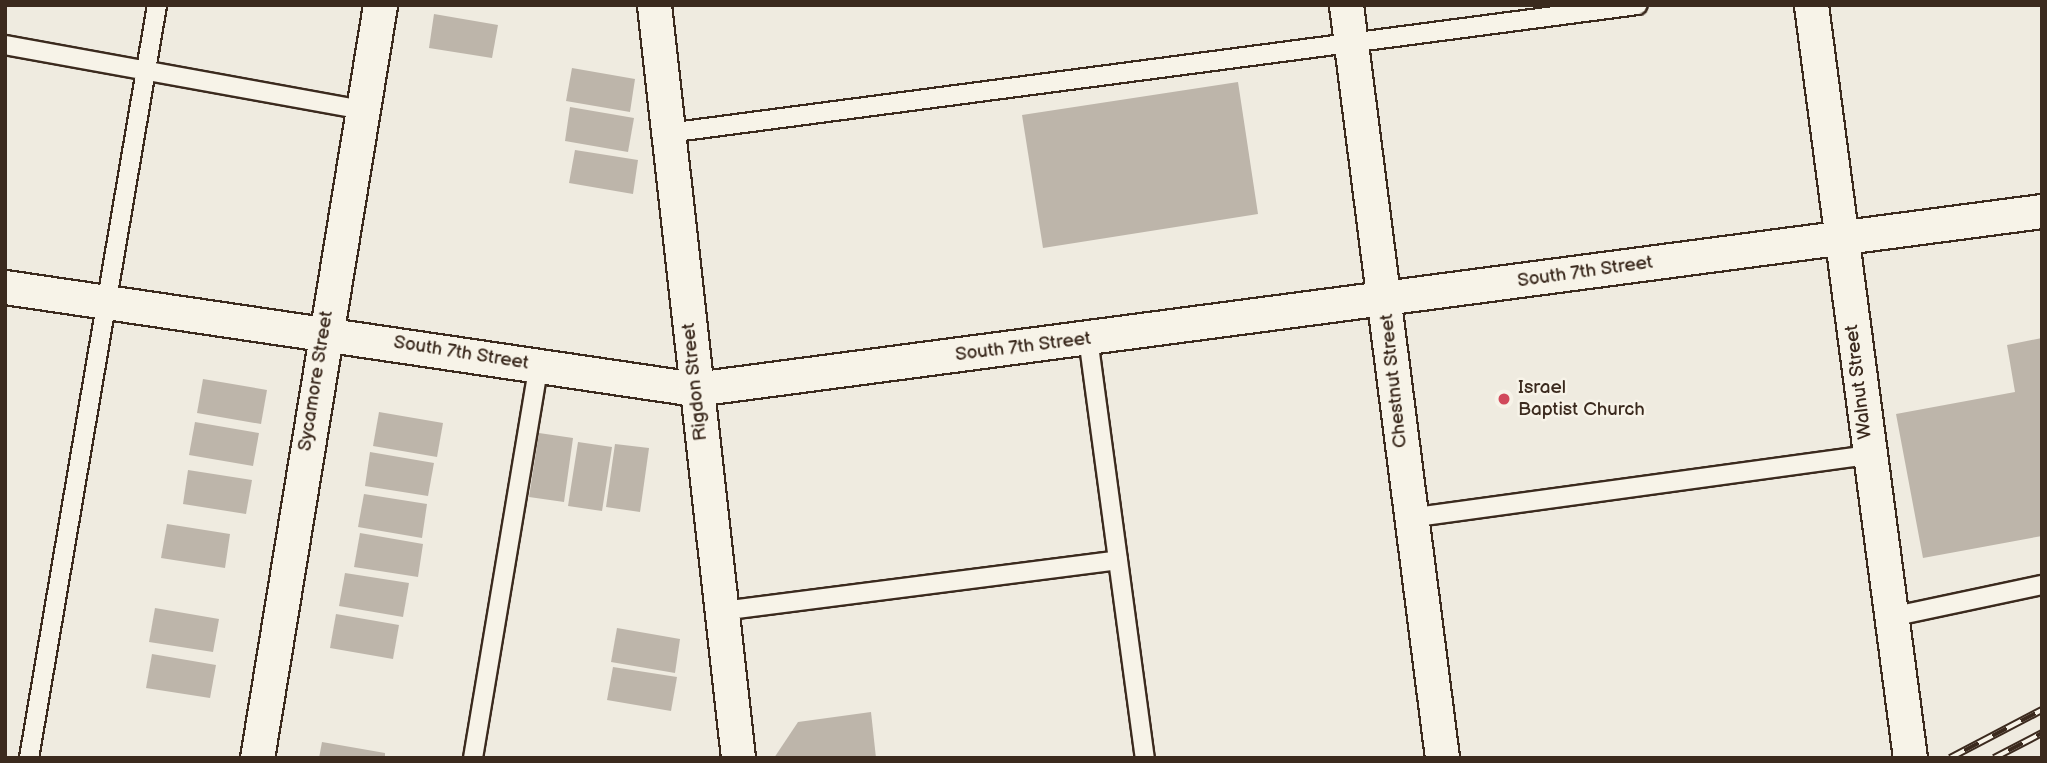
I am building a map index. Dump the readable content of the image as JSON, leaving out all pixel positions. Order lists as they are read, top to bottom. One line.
{"streets":{"street":["South 7th Street","Sycamore Street","Chestnut Street","Rigdon Street","Walnut Street"]},"crossings":[["South 7th Street","Sycamore Street"],["South 7th Street","Chestnut Street"],["South 7th Street","Rigdon Street"],["South 7th Street","Walnut Street"]],"places":["Israel Baptist Church"]}
